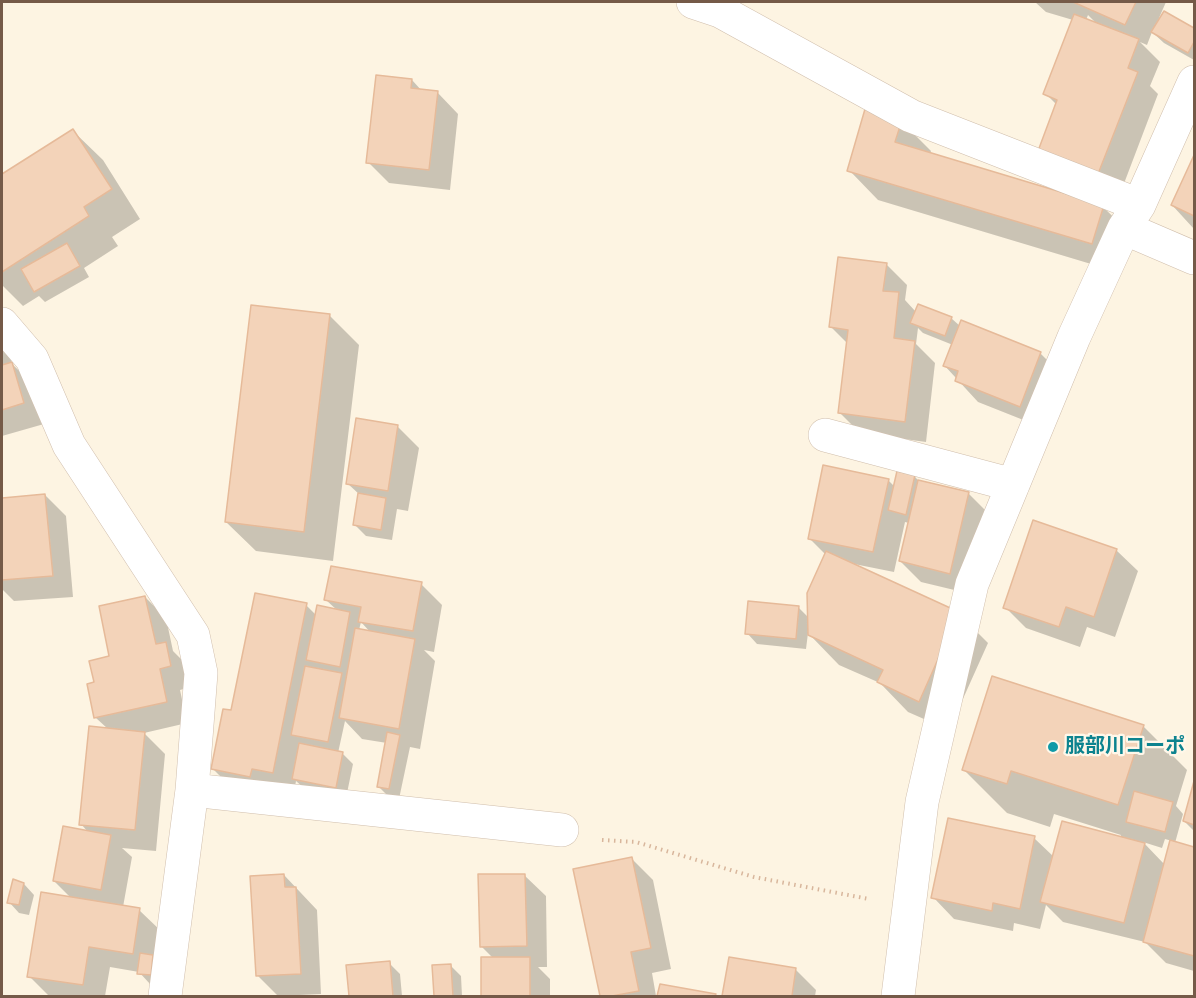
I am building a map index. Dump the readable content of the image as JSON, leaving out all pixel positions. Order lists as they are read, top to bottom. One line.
{"places":["服部川コーポ"]}
